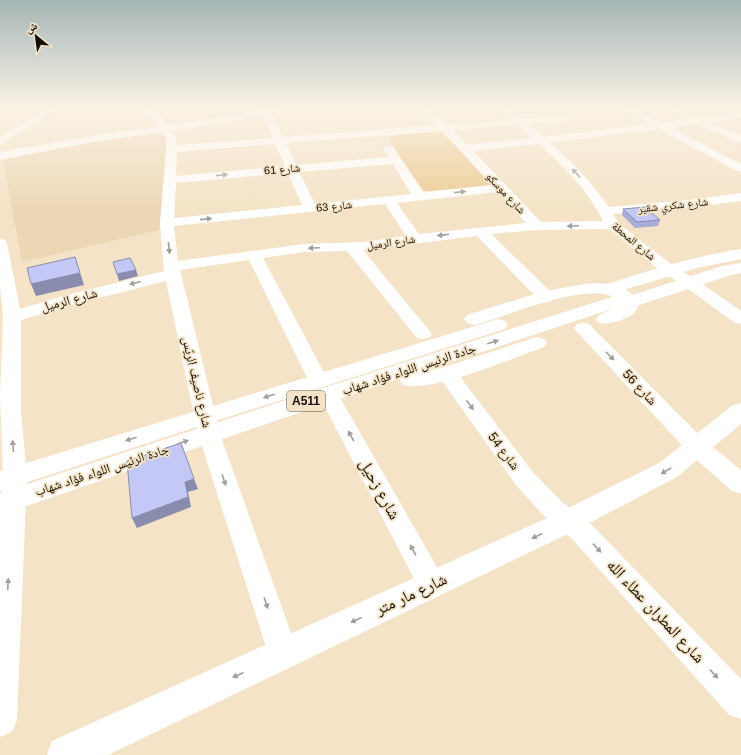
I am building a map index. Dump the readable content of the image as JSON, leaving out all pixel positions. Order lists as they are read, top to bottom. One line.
{"streets":{"main road":["جادة الرئيس اللواء فؤاد شهاب","A511","شارع مار متر"],"street":["شارع 61","شارع موسكو","شارع شكري شقير","شارع 63","شارع المحطة","شارع الرميل","شارع ناصيف الريّس","شارع 56","شارع 54","شارع زحيل","شارع المطران عطاء الله"]},"crossings":[["شارع 61","شارع ناصيف الريّس"],["شارع موسكو","شارع 63"],["شارع موسكو","شارع الرميل"],["شارع شكري شقير","شارع المحطة"],["شارع 63","شارع ناصيف الريّس"],["شارع المحطة","شارع الرميل"],["شارع الرميل","شارع ناصيف الريّس"],["شارع الرميل","شارع زحيل"],["جادة الرئيس اللواء فؤاد شهاب","شارع ناصيف الريّس"],["جادة الرئيس اللواء فؤاد شهاب","شارع زحيل"],["شارع ناصيف الريّس","شارع مار متر"],["شارع 56","شارع مار متر"],["شارع 54","شارع مار متر"],["شارع 54","شارع المطران عطاء الله"],["شارع زحيل","شارع مار متر"],["شارع مار متر","شارع المطران عطاء الله"]],"one_way":["شارع الرميل","شارع ناصيف الريّس","شارع 56","شارع 54","شارع زحيل","شارع مار متر","شارع المطران عطاء الله"],"north":"top left"}
